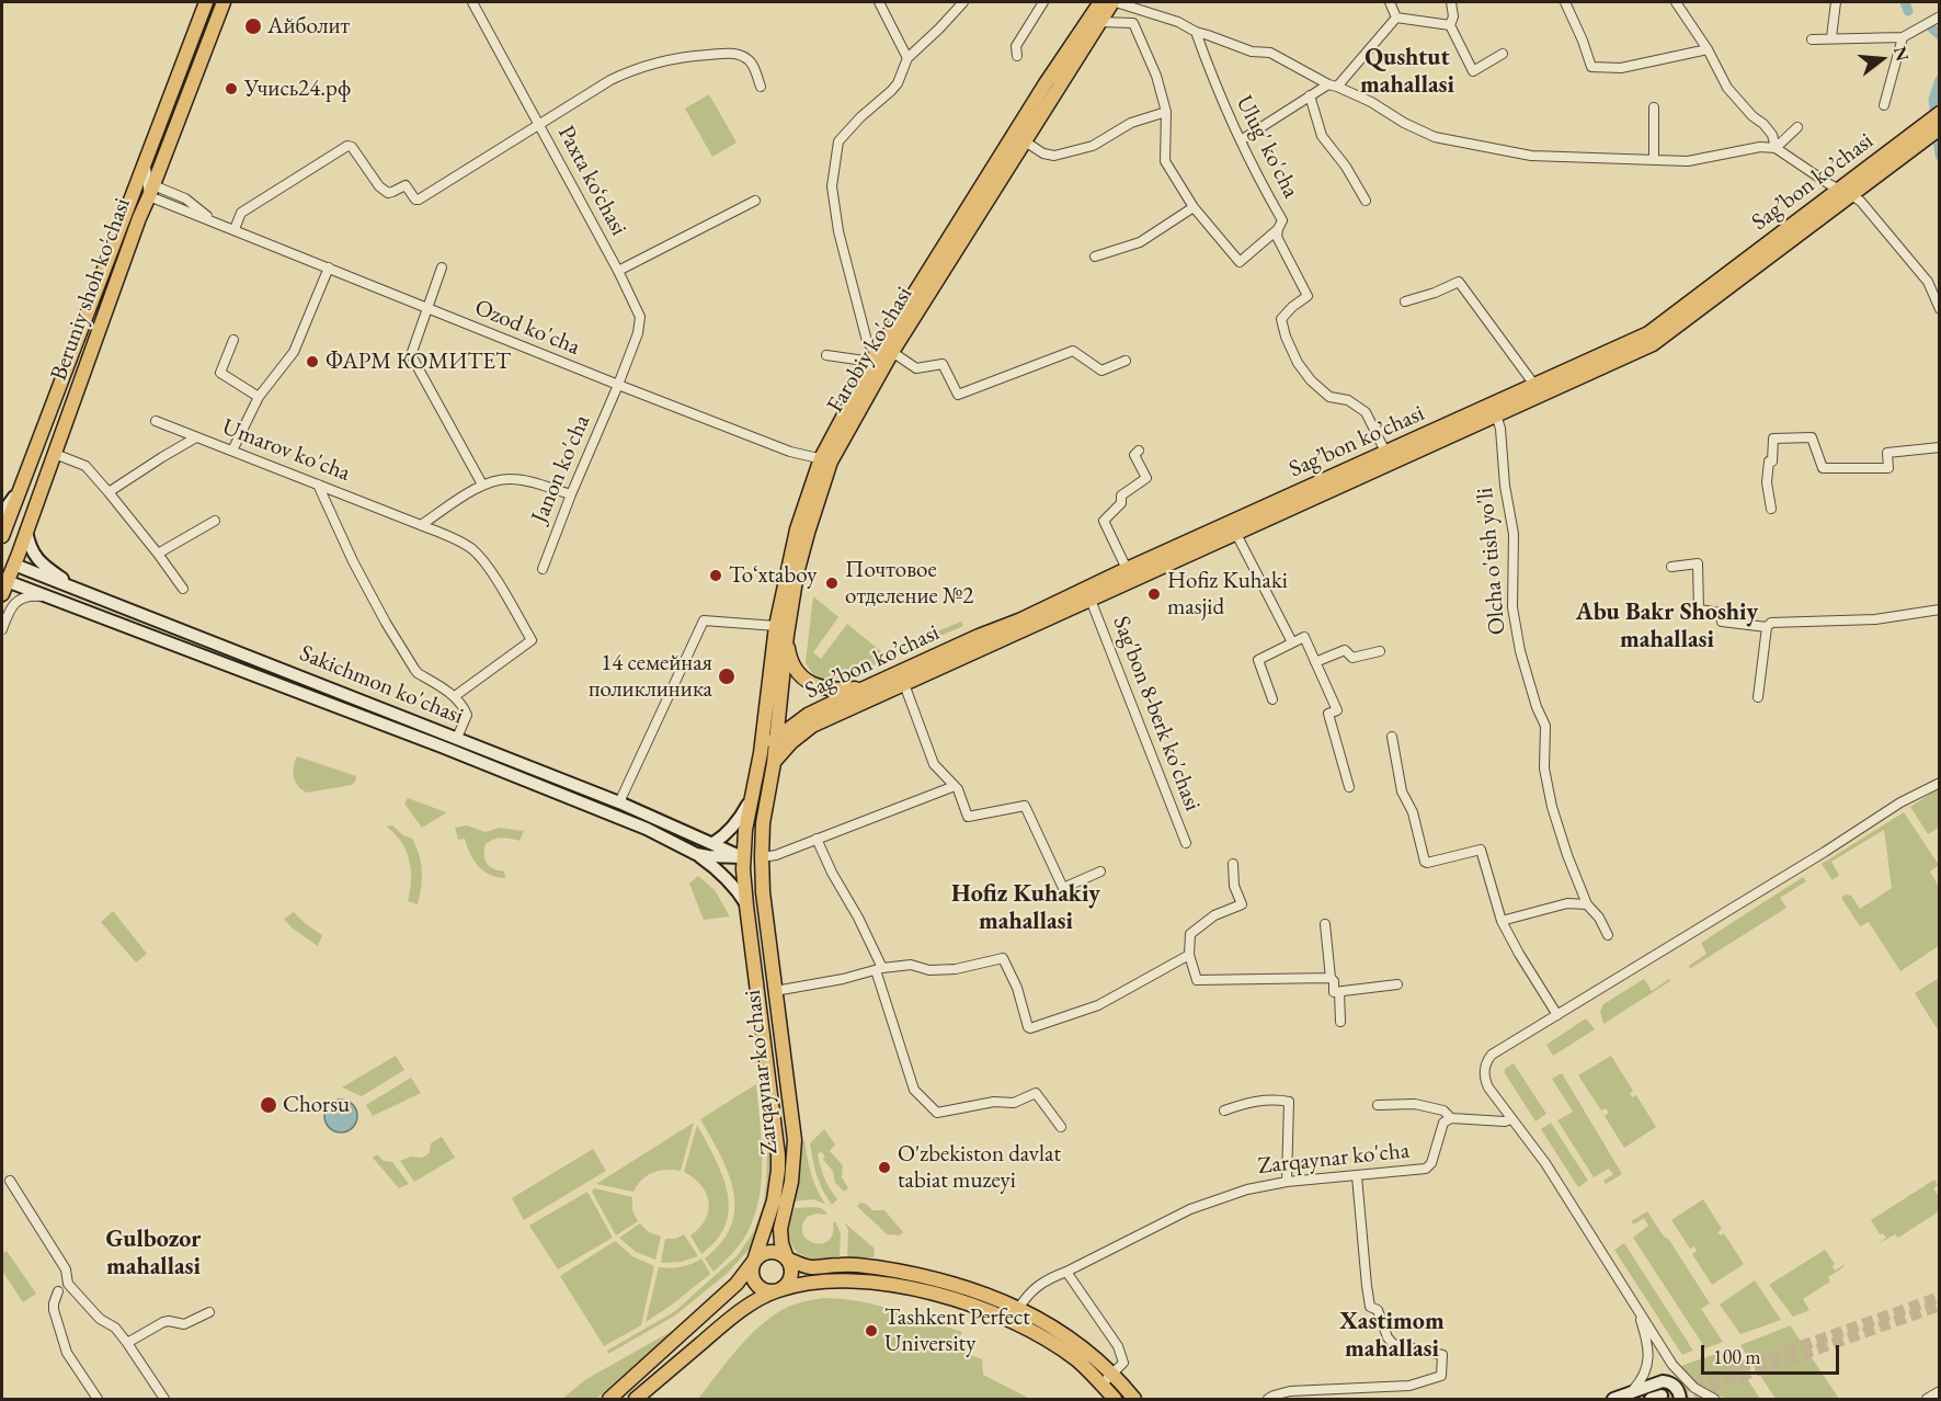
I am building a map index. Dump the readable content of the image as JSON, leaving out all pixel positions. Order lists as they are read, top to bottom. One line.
{"streets":{"main road":["Sag’bon ko’chasi","Beruniy shoh ko'chasi","Farobiy ko'chasi","Sakichmon ko'chasi","Zarqaynar ko'chasi"],"street":["Ulug' ko'cha","Paxta ko‘chasi","Ozod ko'cha","Umarov ko'cha","Janon ko'cha","Olcha o'tish yo'li","Sag'bon 8-berk ko'chasi","Zarqaynar ko'cha"]},"crossings":[["Ulug' ko'cha","Sag’bon ko’chasi"],["Paxta ko‘chasi","Ozod ko'cha"],["Paxta ko‘chasi","Janon ko'cha"],["Sag’bon ko’chasi","Farobiy ko'chasi"],["Sag’bon ko’chasi","Olcha o'tish yo'li"],["Sag’bon ko’chasi","Sag'bon 8-berk ko'chasi"],["Sag’bon ko’chasi","Zarqaynar ko'chasi"],["Beruniy shoh ko'chasi","Ozod ko'cha"],["Beruniy shoh ko'chasi","Sakichmon ko'chasi"],["Ozod ko'cha","Farobiy ko'chasi"],["Ozod ko'cha","Janon ko'cha"],["Farobiy ko'chasi","Zarqaynar ko'chasi"],["Sakichmon ko'chasi","Zarqaynar ko'chasi"]],"districts":["Qushtut mahallasi","Abu Bakr Shoshiy mahallasi","Hofiz Kuhakiy mahallasi","Gulbozor mahallasi","Xastimom mahallasi"],"places":["Айболит","Учись24.рф","ФАРМ КОМИТЕТ","Toʻxtaboy","Почтовое отделение №2","Hofiz Kuhaki masjid","14 семейная поликлиника","Chorsu","O'zbekiston davlat tabiat muzeyi","Tashkent Perfect University"],"scale_bar":"100 m","north":"right"}
